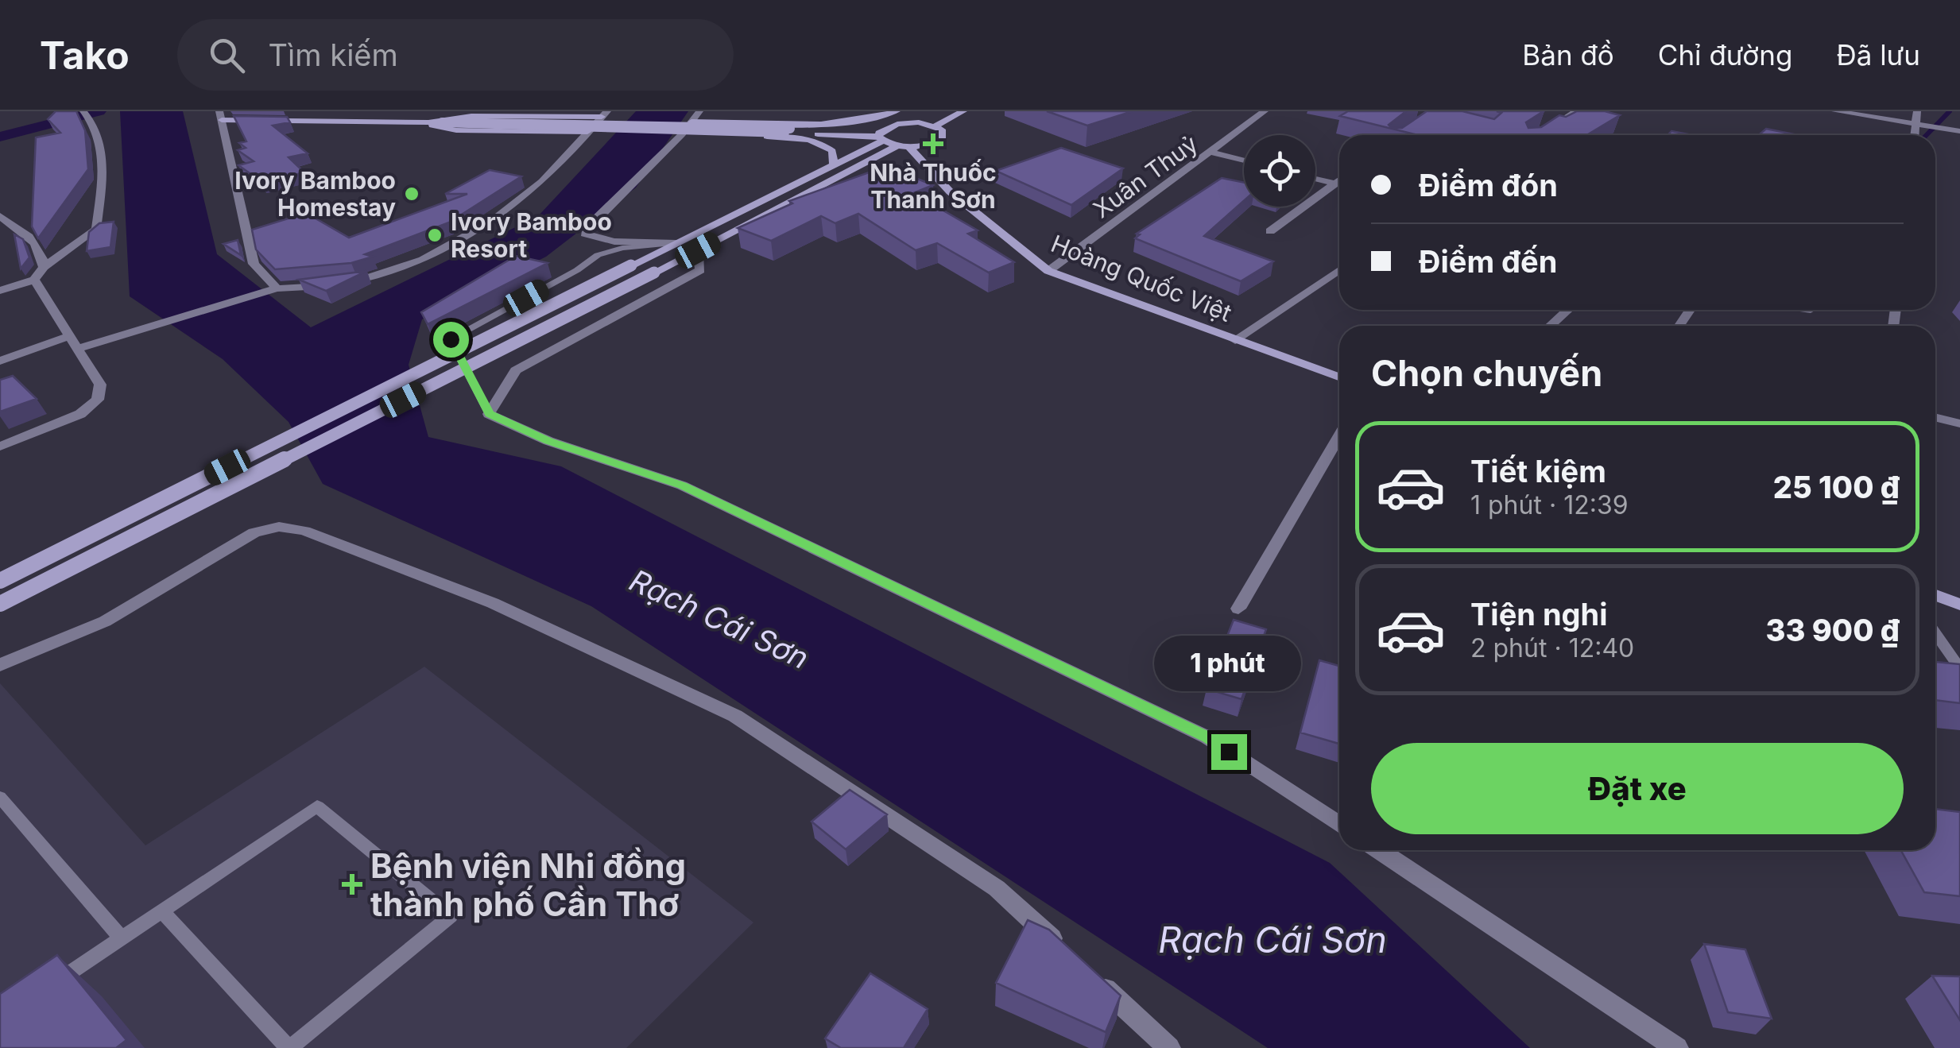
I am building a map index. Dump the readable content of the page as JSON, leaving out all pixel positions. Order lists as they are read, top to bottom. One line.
{"streets":{"street":["Xuân Thuỷ","Hoàng Quốc Việt"]},"crossings":[["Xuân Thuỷ","Hoàng Quốc Việt"]],"water":["Rạch Cái Sơn"],"places":{"health":["Nhà Thuốc Thanh Sơn","Bệnh viện Nhi đồng thành phố Cần Thơ"],"other":["Ivory Bamboo Homestay","Ivory Bamboo Resort"]},"page":{"header":"Tako","search":"Tìm kiếm","nav":["Bản đồ","Chỉ đường","Đã lưu"],"banner":["Điểm đón","Điểm đến"],"heading":"Chọn chuyến","list":[{"name":"Tiết kiệm","note":"1 phút · 12:39","value":"25 100 ₫"},{"name":"Tiện nghi","note":"2 phút · 12:40","value":"33 900 ₫"}],"bubble":"1 phút","buttons":"Đặt xe"}}
